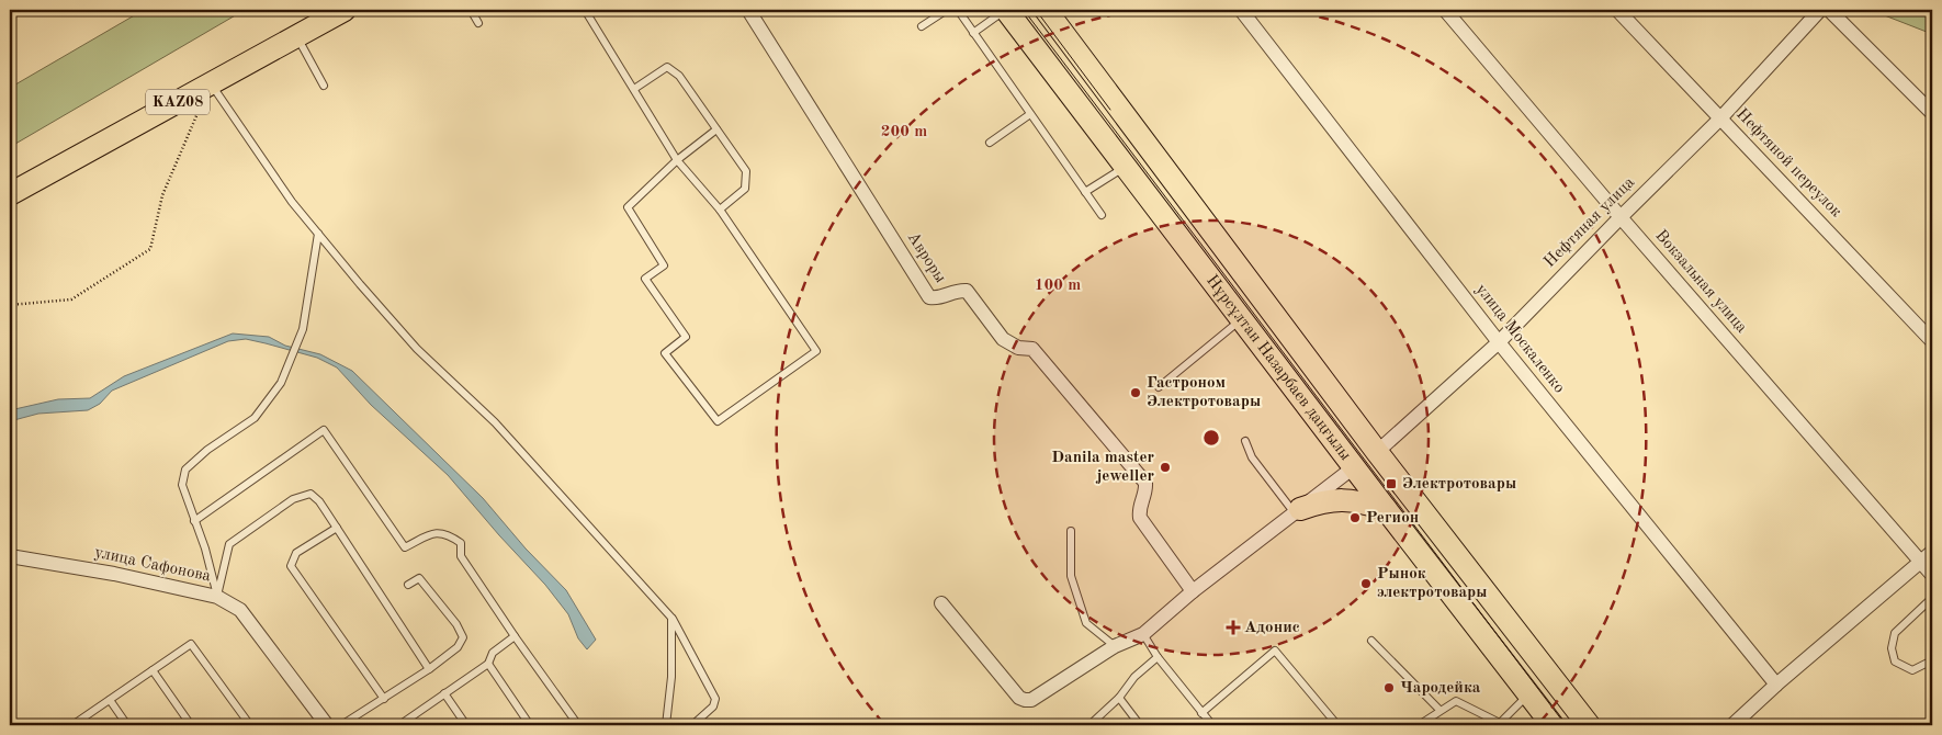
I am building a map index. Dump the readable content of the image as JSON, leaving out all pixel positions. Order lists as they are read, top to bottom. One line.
{"streets":{"main road":["KAZ08","Нұрсұлтан Назарбаев даңғылы"],"street":["Нефтяной переулок","Нефтяная улица","Авроры","Вокзальная улица","улица Москаленко","улица Сафонова"]},"crossings":[["Нефтяной переулок","Нефтяная улица"],["Нефтяная улица","Вокзальная улица"],["Нефтяная улица","улица Москаленко"],["Нефтяная улица","Нұрсұлтан Назарбаев даңғылы"]],"places":{"other":["Гастроном Электротовары","Danila master jeweller","Регион","Рынок электротовары","Чародейка"],"transit":["Электротовары"],"health":["Адонис"]},"rings":["200 m","100 m"]}
